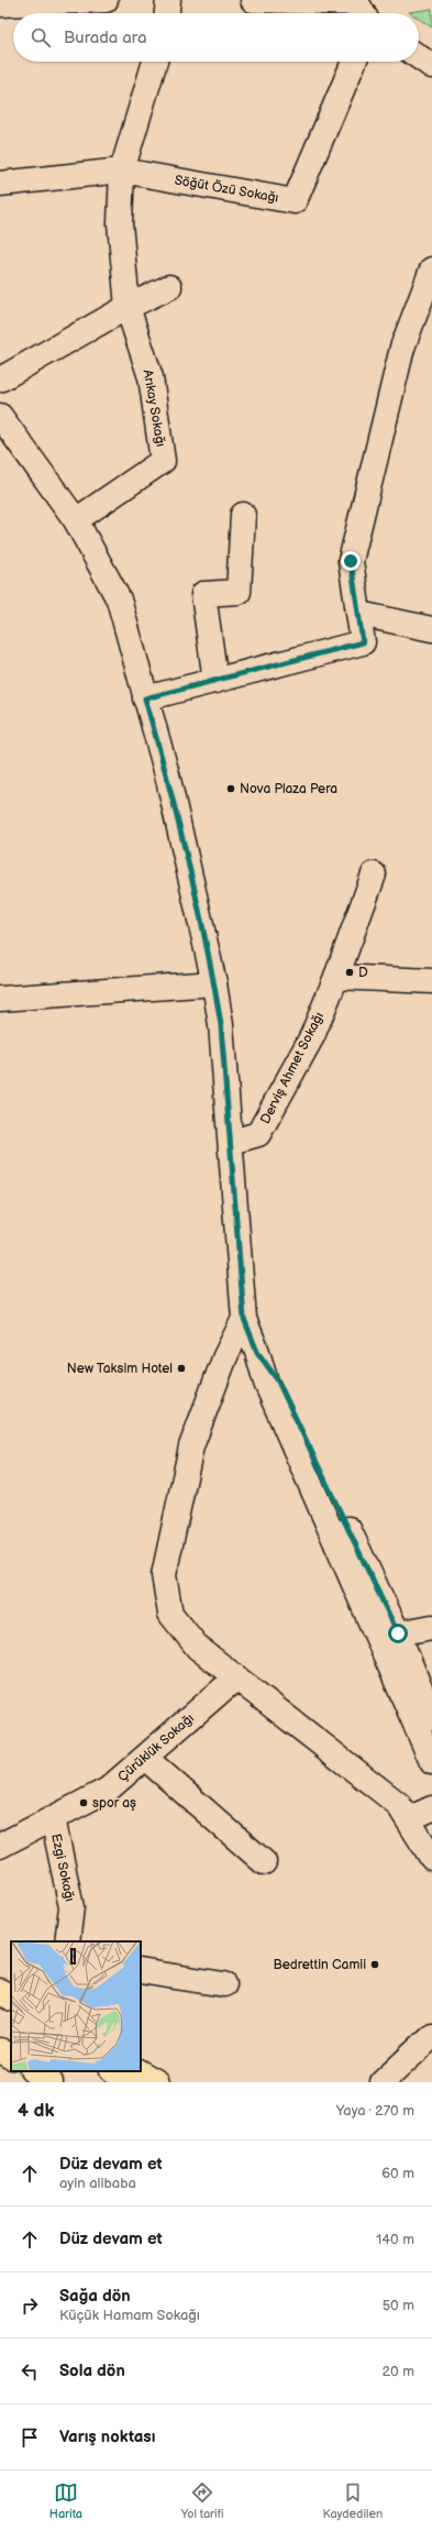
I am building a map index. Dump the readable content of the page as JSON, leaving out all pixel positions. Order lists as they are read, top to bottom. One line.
{"streets":{"street":["Söğüt Özü Sokağı","Arıkay Sokağı","Derviş Ahmet Sokağı","Çürüklük Sokağı","Ezgi Sokağı"]},"crossings":[["Söğüt Özü Sokağı","Arıkay Sokağı"],["Çürüklük Sokağı","Ezgi Sokağı"]],"places":["Nova Plaza Pera","D","New Taksim Hotel","spor aş","Bedrettin Camii"],"page":{"search":"Burada ara","heading":["4 dk","Yaya · 270 m"],"list":[["Düz devam et","ayin alibaba","60 m"],["Düz devam et","140 m"],["Sağa dön","Küçük Hamam Sokağı","50 m"],["Sola dön","20 m"],"Varış noktası"],"nav":["Harita","Yol tarifi","Kaydedilen"]}}
